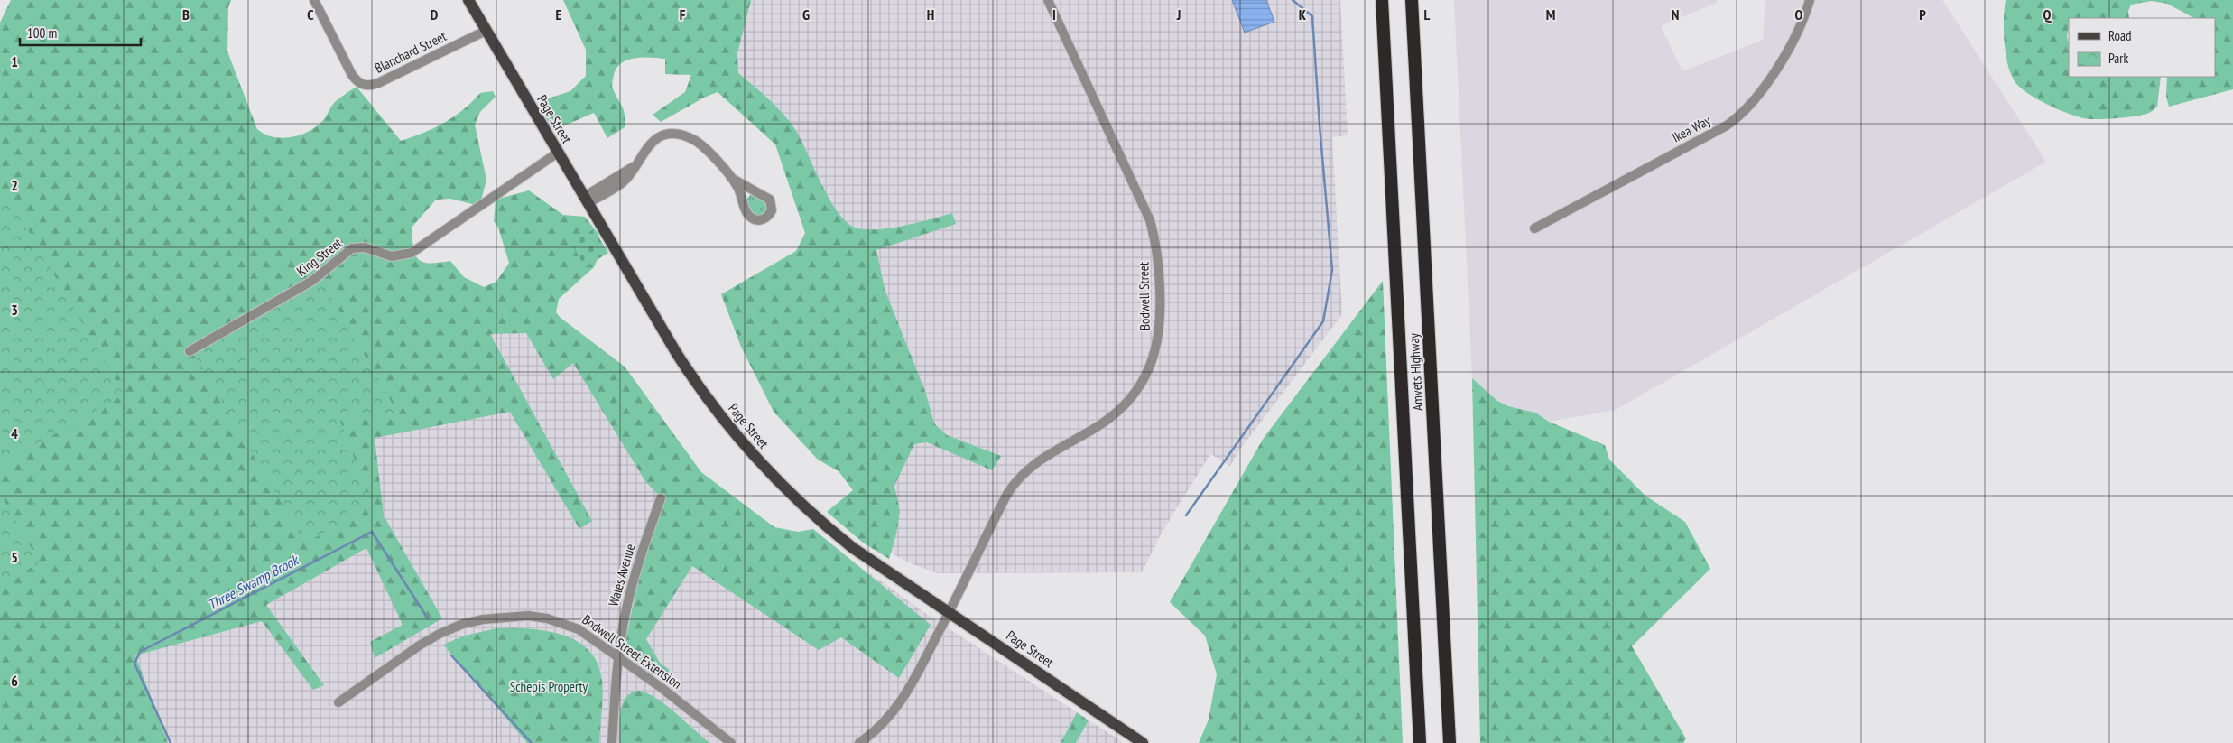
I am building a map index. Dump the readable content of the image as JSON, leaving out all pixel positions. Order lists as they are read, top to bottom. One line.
{"streets":{"highway":["Amvets Highway"],"main road":["Page Street"],"street":["Blanchard Street","Ikea Way","King Street","Bodwell Street","Wales Avenue","Bodwell Street Extension"]},"crossings":[["Blanchard Street","Page Street"],["Page Street","King Street"],["Page Street","Bodwell Street"],["Wales Avenue","Bodwell Street Extension"]],"water":["Three Swamp Brook"],"parks":["Schepis Property"],"legend":["Road","Park"],"scale_bar":"100 m","grid":{"columns":["B","C","D","E","F","G","H","I","J","K","L","M","N","O","P","Q"],"rows":["1","2","3","4","5","6"]}}
